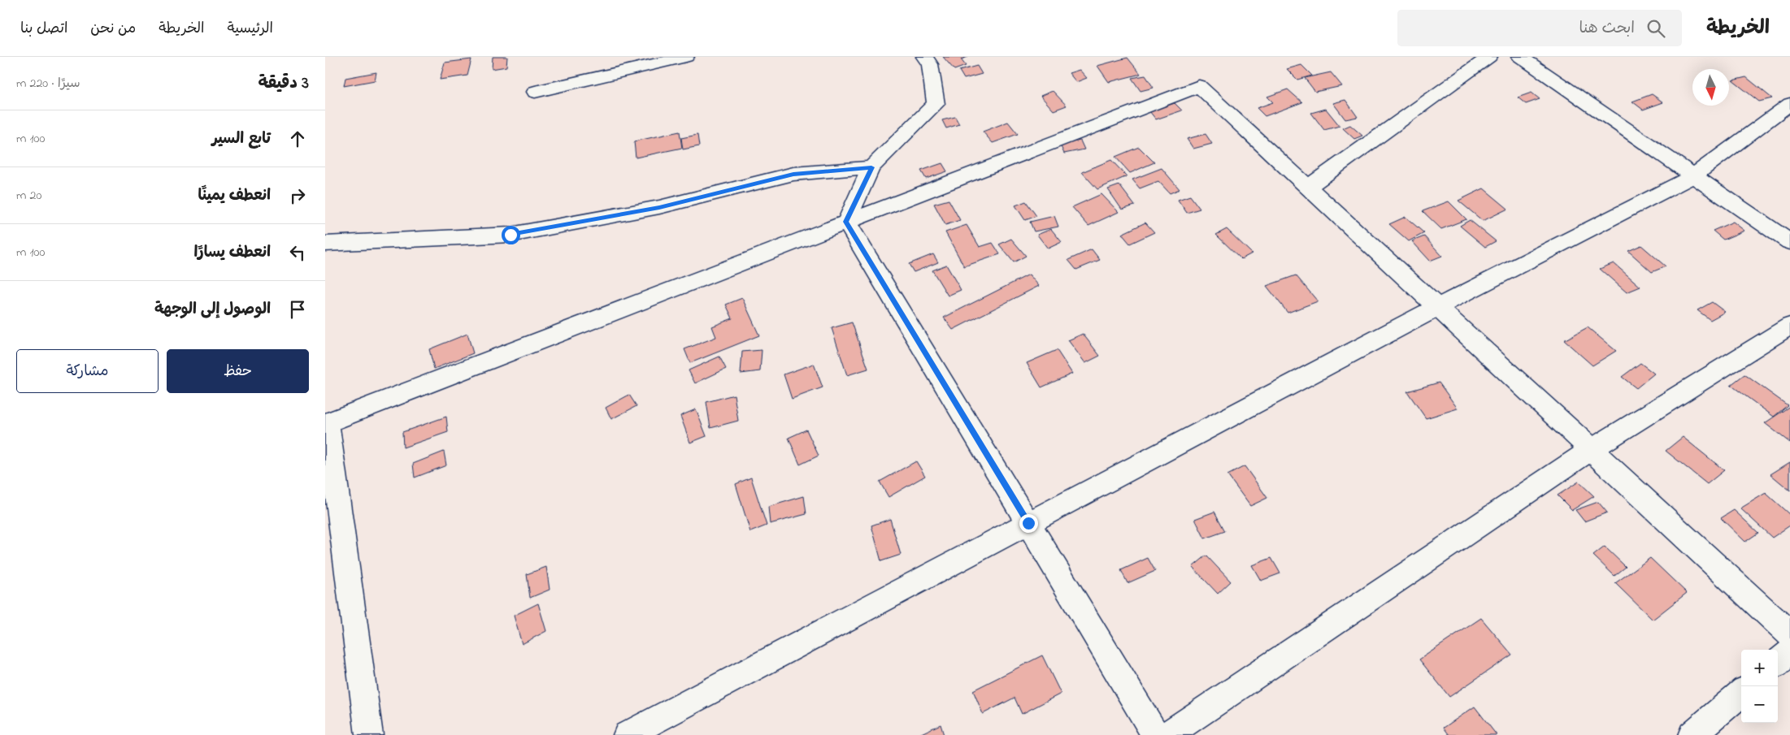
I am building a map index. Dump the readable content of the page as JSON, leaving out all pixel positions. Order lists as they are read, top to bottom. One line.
{"north":"bottom","page":{"header":"الخريطة","search":"ابحث هنا","nav":["الرئيسية","الخريطة","من نحن","اتصل بنا"],"heading":["3 دقيقة","سيرًا · 220 m"],"list":[["تابع السير","100 m"],["انعطف يمينًا","20 m"],["انعطف يسارًا","100 m"],"الوصول إلى الوجهة"],"buttons":["حفظ","مشاركة"],"map_buttons":["+","−"]}}
